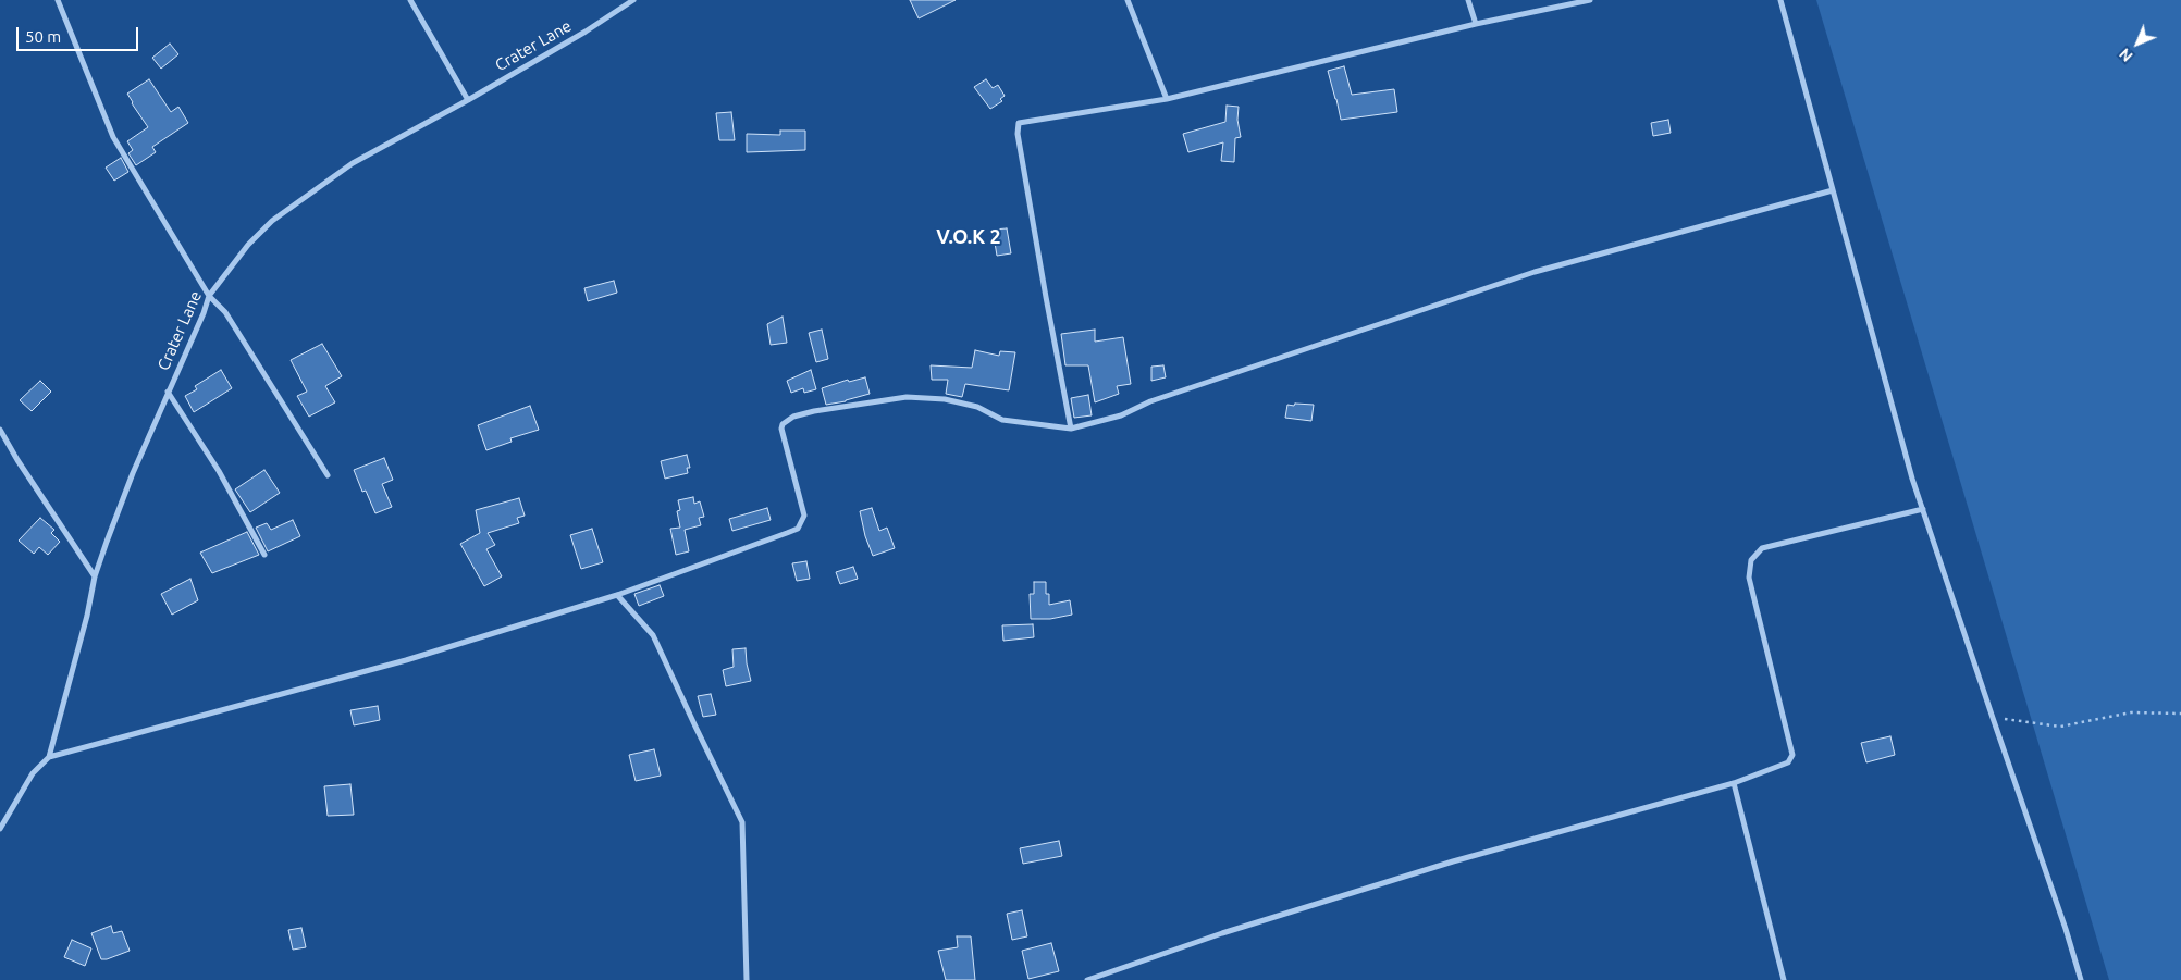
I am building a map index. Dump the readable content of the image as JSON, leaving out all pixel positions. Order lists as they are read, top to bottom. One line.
{"streets":{"street":["Crater Lane"]},"districts":["V.O.K 2"],"scale_bar":"50 m","north":"bottom left"}
